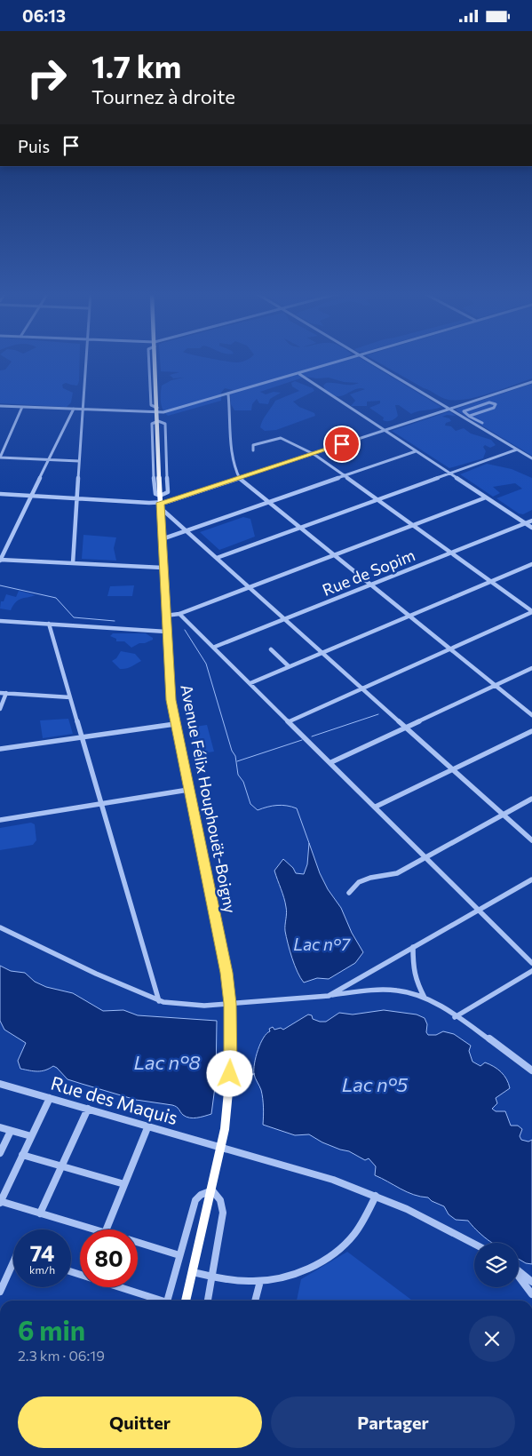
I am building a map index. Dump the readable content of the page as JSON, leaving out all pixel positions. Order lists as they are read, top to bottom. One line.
{"streets":{"highway":["Avenue Félix Houphouët-Boigny"],"street":["Rue de Sopim","Rue des Maquis"]},"crossings":[["Avenue Félix Houphouët-Boigny","Rue des Maquis"]],"water":["Lac n°7","Lac n°8","Lac n°5"],"page":{"status":"06:13","turn":["1.7 km","Tournez à droite"],"then":"Puis","speed":"74 km/h","limit":"80","heading":["6 min","2.3 km · 06:19"],"buttons":["Quitter","Partager"]}}
